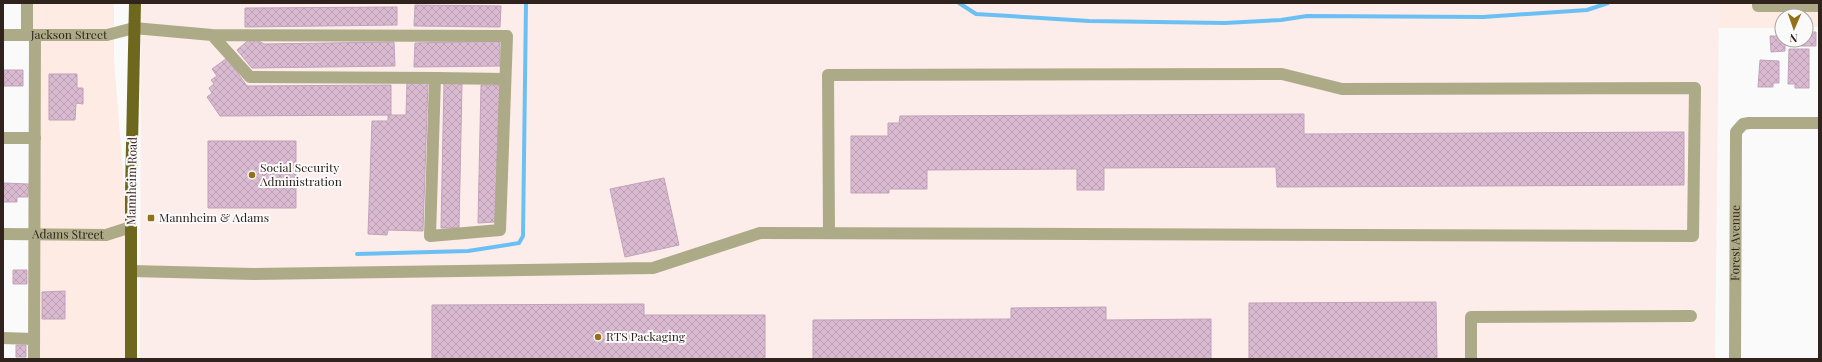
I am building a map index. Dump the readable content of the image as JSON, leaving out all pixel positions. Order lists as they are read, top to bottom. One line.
{"streets":{"main road":["Mannheim Road"],"street":["Jackson Street","Adams Street","Forest Avenue"]},"crossings":[["Jackson Street","Mannheim Road"],["Mannheim Road","Adams Street"]],"places":{"other":["Social Security Administration","RTS Packaging"],"transit":["Mannheim & Adams"]},"north":"bottom"}
